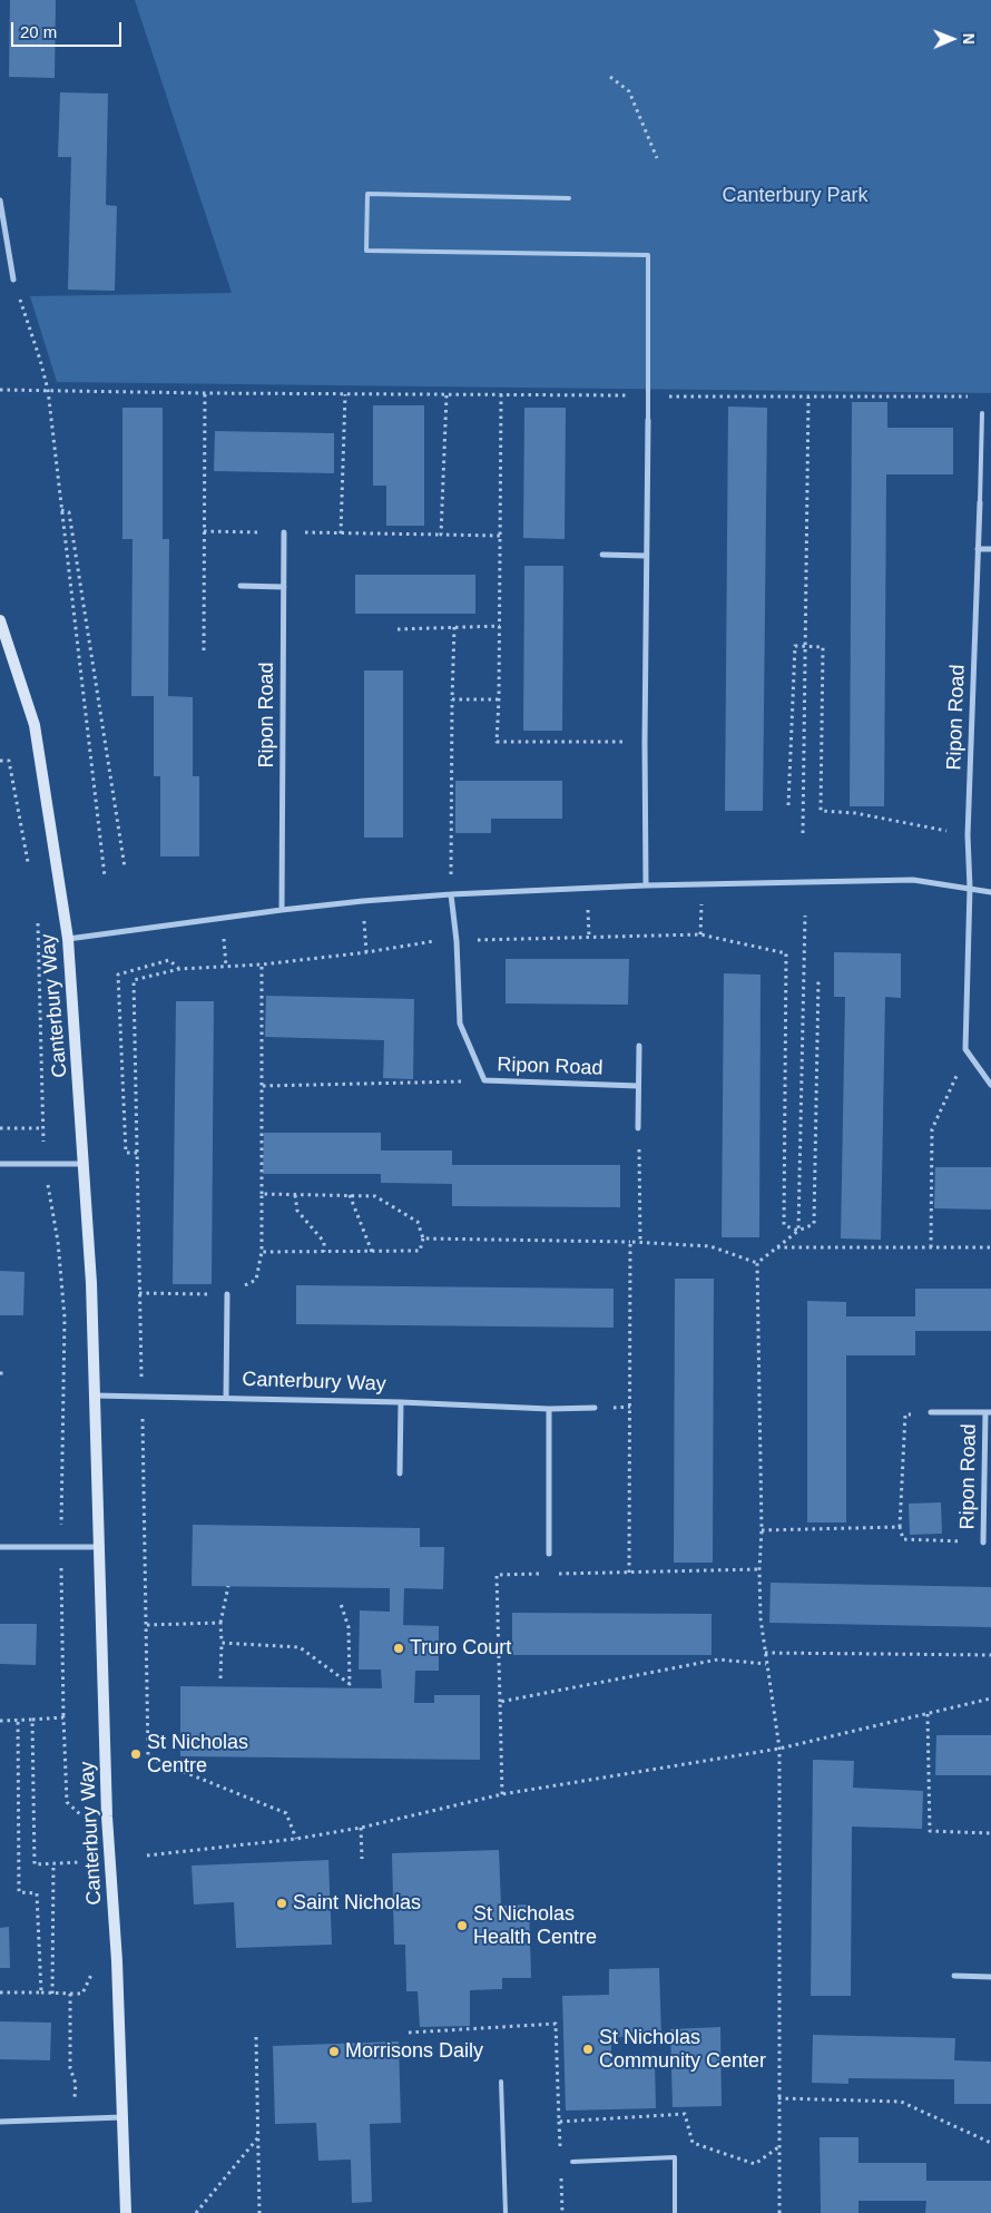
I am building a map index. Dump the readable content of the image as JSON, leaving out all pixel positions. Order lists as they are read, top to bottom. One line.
{"streets":{"street":["Ripon Road","Canterbury Way"]},"parks":["Canterbury Park"],"places":["Truro Court","St Nicholas Centre","Saint Nicholas","St Nicholas Health Centre","St Nicholas Community Center","Morrisons Daily"],"scale_bar":"20 m","north":"right"}
